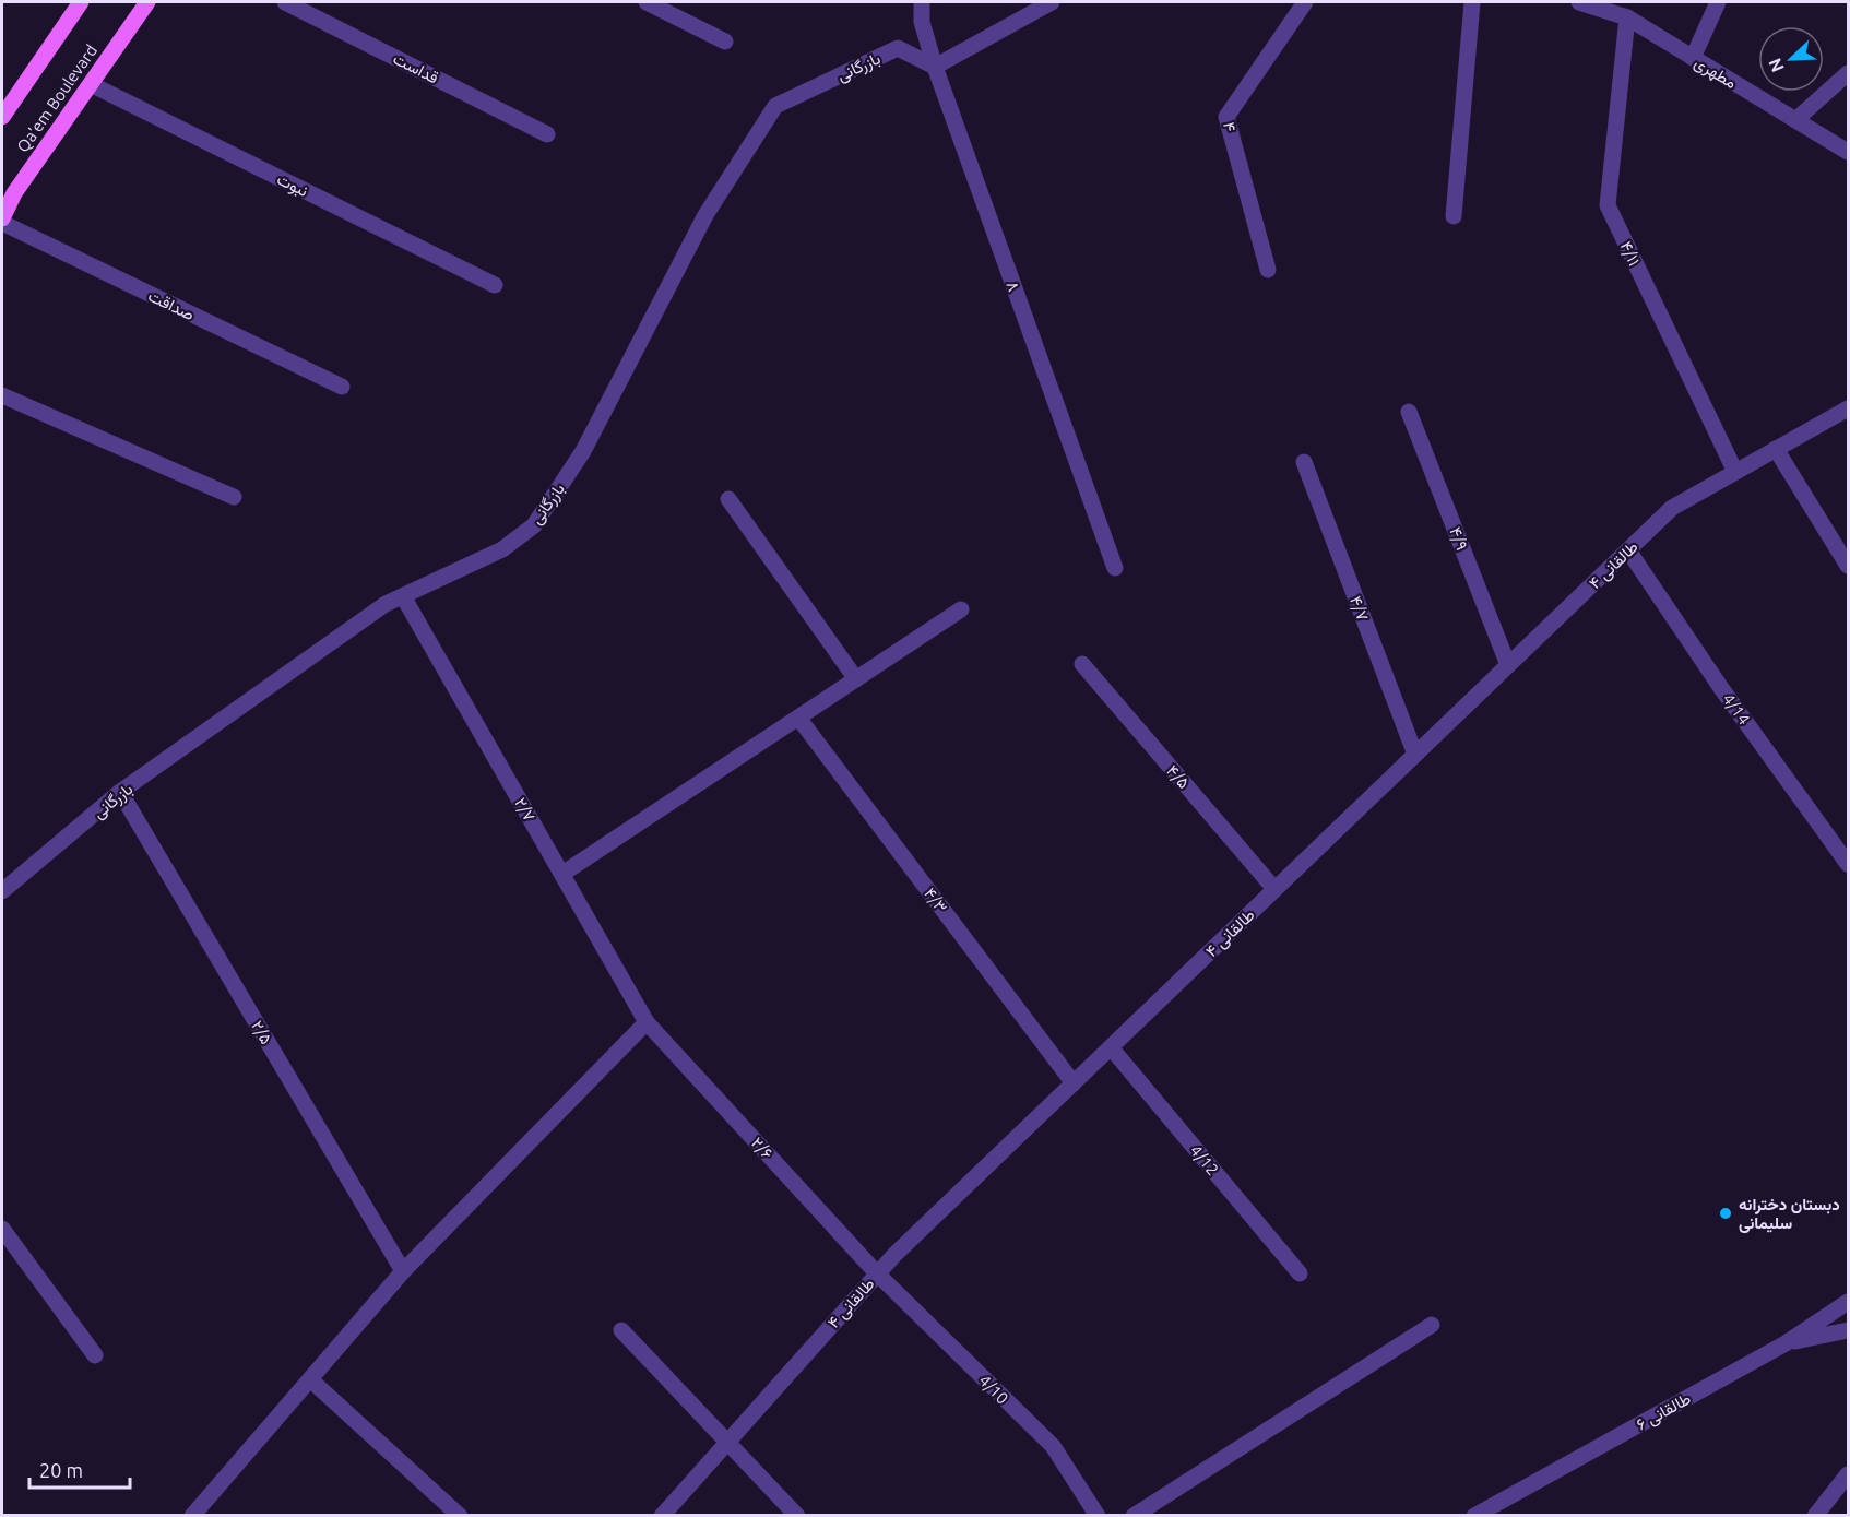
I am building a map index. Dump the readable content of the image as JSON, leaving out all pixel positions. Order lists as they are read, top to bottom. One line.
{"streets":{"main road":["Qa'em Boulevard"],"street":["بازرگانی","قداست","مطهری","۴","نبوت","۴/۱۱","۸","صداقت","۴/۹","طالقانی ۴","۴/۷","4/14","۴/۵","۲/۷","۴/۳","۲/۵","۲/۶","4/12","4/10","طالقانی ۶"]},"crossings":[["بازرگانی","۸"],["بازرگانی","۲/۷"],["بازرگانی","۲/۵"],["مطهری","۴/۱۱"],["Qa'em Boulevard","نبوت"],["Qa'em Boulevard","صداقت"],["۴/۱۱","طالقانی ۴"],["۴/۹","طالقانی ۴"],["طالقانی ۴","۴/۷"],["طالقانی ۴","4/14"],["طالقانی ۴","۴/۵"],["طالقانی ۴","۴/۳"],["طالقانی ۴","۲/۶"],["طالقانی ۴","4/12"],["طالقانی ۴","4/10"],["۲/۷","۲/۶"],["۲/۶","4/10"]],"places":["دبستان دخترانه سلیمانی"],"scale_bar":"20 m","north":"bottom left"}
